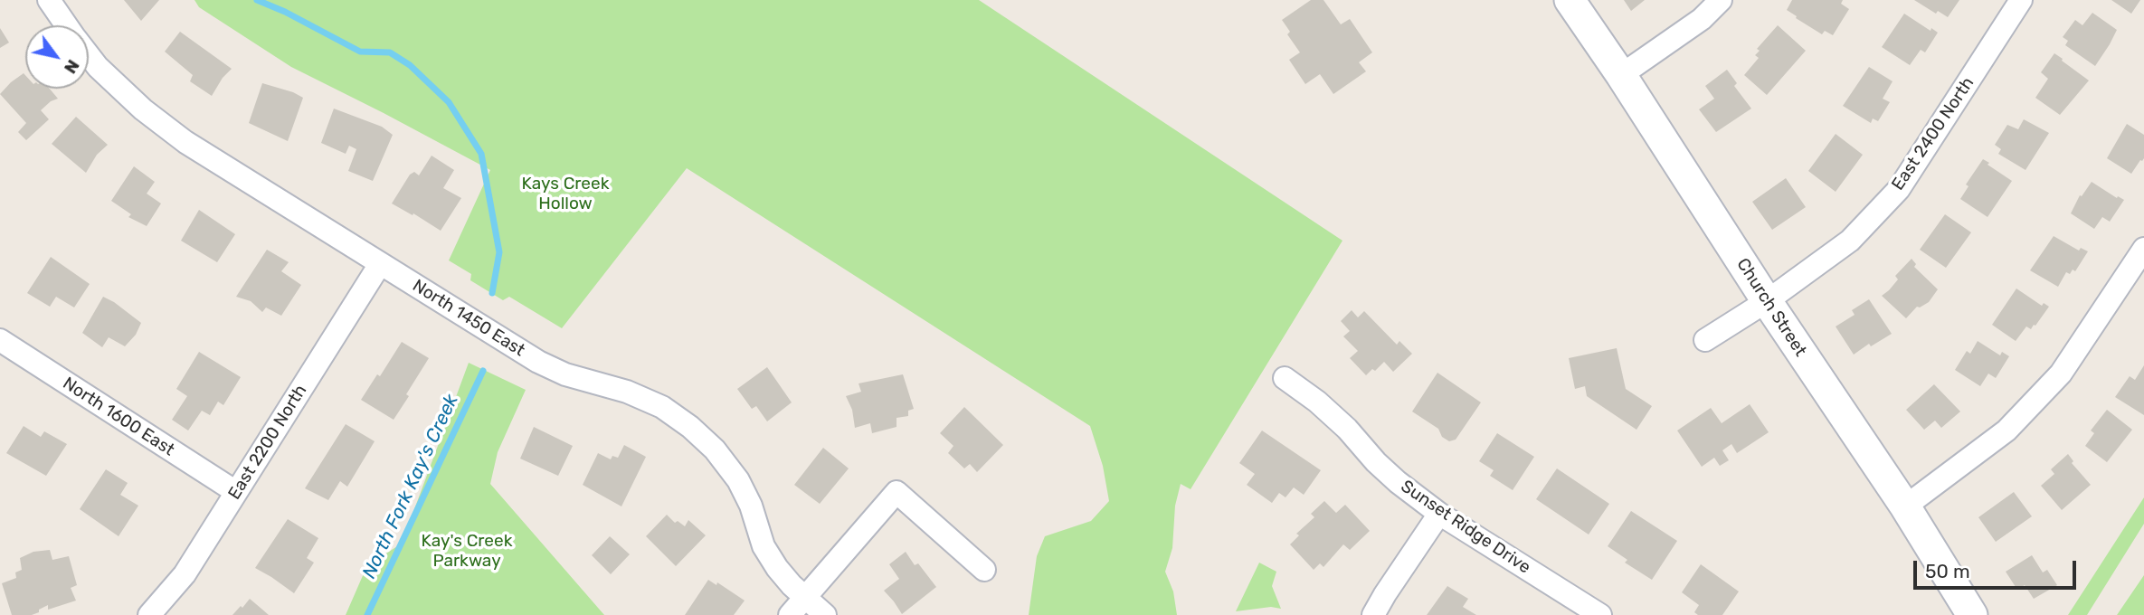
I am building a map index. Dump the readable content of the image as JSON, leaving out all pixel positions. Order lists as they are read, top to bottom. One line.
{"streets":{"street":["East 2400 North","Church Street","North 1450 East","North 1600 East","East 2200 North","Sunset Ridge Drive"]},"crossings":[["East 2400 North","Church Street"],["North 1450 East","East 2200 North"],["North 1600 East","East 2200 North"]],"water":["North Fork Kay's Creek"],"parks":["Kays Creek Hollow","Kay's Creek Parkway"],"scale_bar":"50 m","north":"bottom right"}
